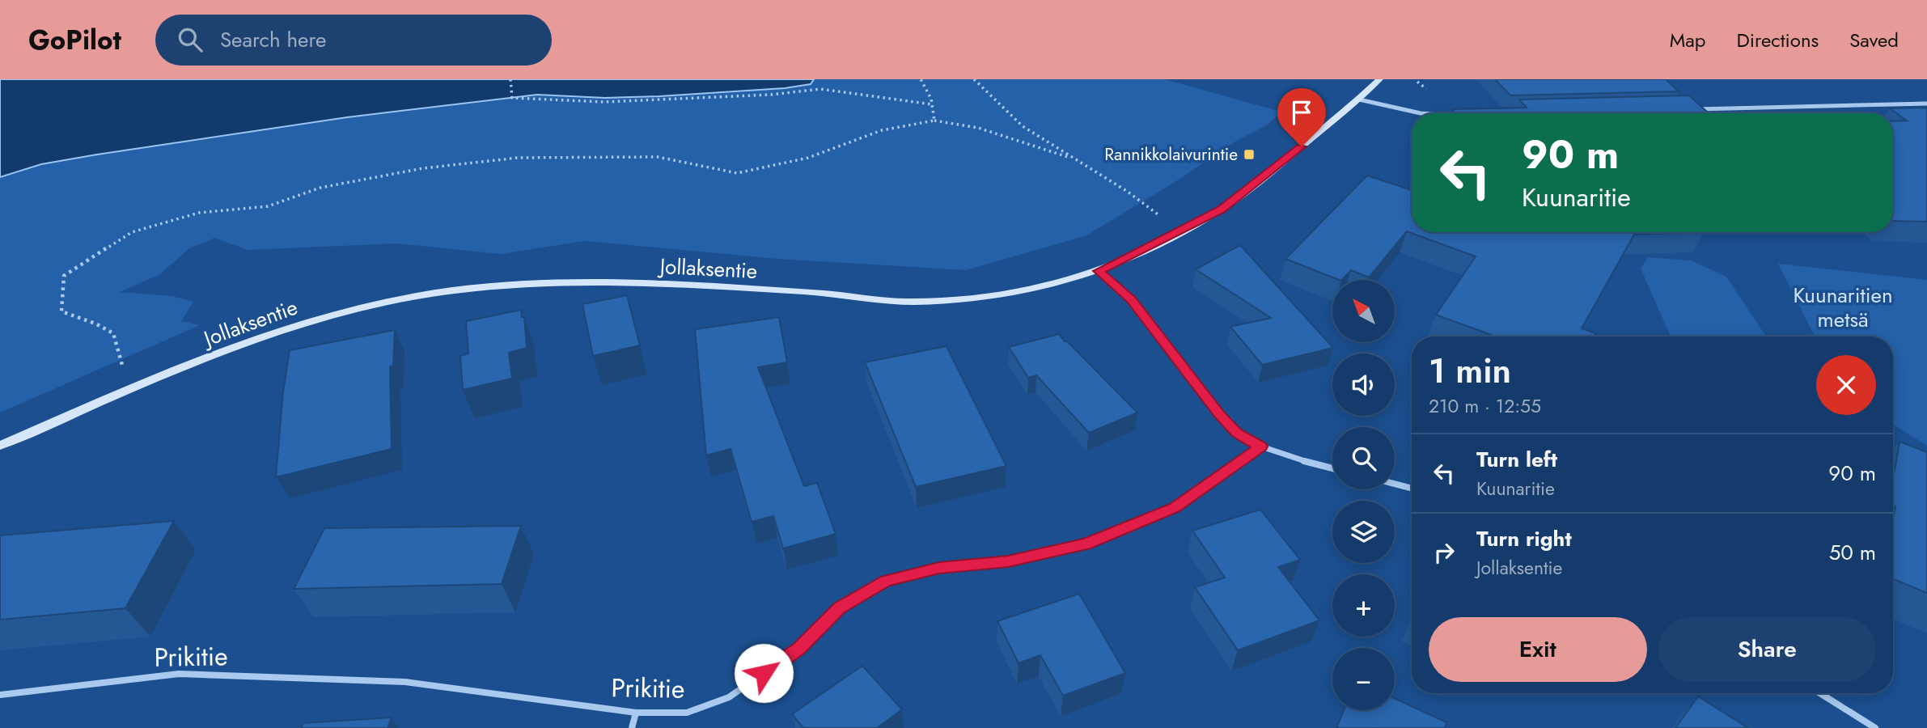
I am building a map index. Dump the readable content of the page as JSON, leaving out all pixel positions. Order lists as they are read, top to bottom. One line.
{"streets":{"main road":["Jollaksentie"],"street":["Prikitie"]},"parks":["Kuunaritien metsä"],"places":{"transit":["Rannikkolaivurintie"]},"north":"top left","page":{"header":"GoPilot","search":"Search here","nav":["Map","Directions","Saved"],"turn":["90 m","Kuunaritie"],"map_buttons":["+","−"],"heading":["1 min","210 m · 12:55"],"list":[{"name":"Turn left","note":"Kuunaritie","value":"90 m"},{"name":"Turn right","note":"Jollaksentie","value":"50 m"}],"buttons":["Exit","Share"]}}
